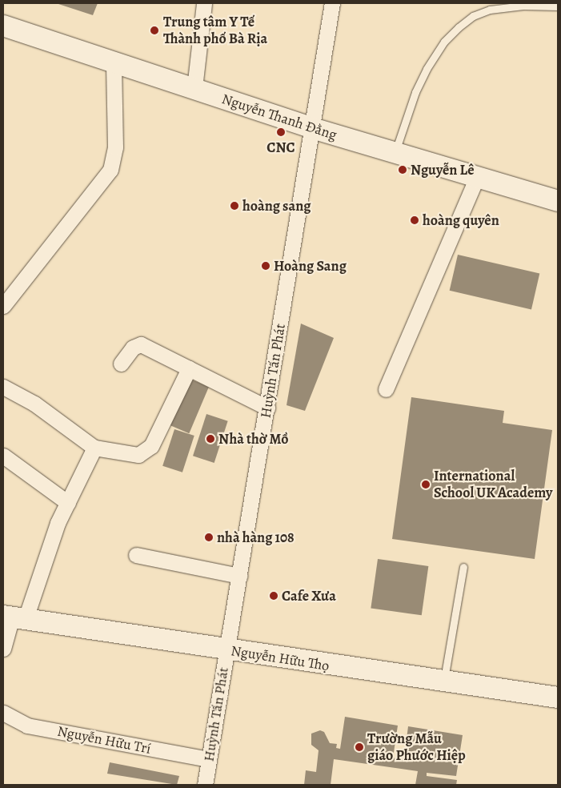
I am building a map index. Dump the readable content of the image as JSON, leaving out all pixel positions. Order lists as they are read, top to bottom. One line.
{"streets":{"main road":["Nguyễn Thanh Đằng","Nguyễn Hữu Thọ"],"street":["Huỳnh Tấn Phát","Nguyễn Hữu Trí"]},"crossings":[["Nguyễn Thanh Đằng","Huỳnh Tấn Phát"],["Huỳnh Tấn Phát","Nguyễn Hữu Thọ"],["Huỳnh Tấn Phát","Nguyễn Hữu Trí"]],"places":["Trung tâm Y Tế Thành phố Bà Rịa","CNC","Nguyễn Lê","hoàng sang","hoàng quyên","Hoàng Sang","Nhà thờ Mồ","International School UK Academy","nhà hàng 108","Cafe Xưa","Trường Mẫu giáo Phước Hiệp"]}
